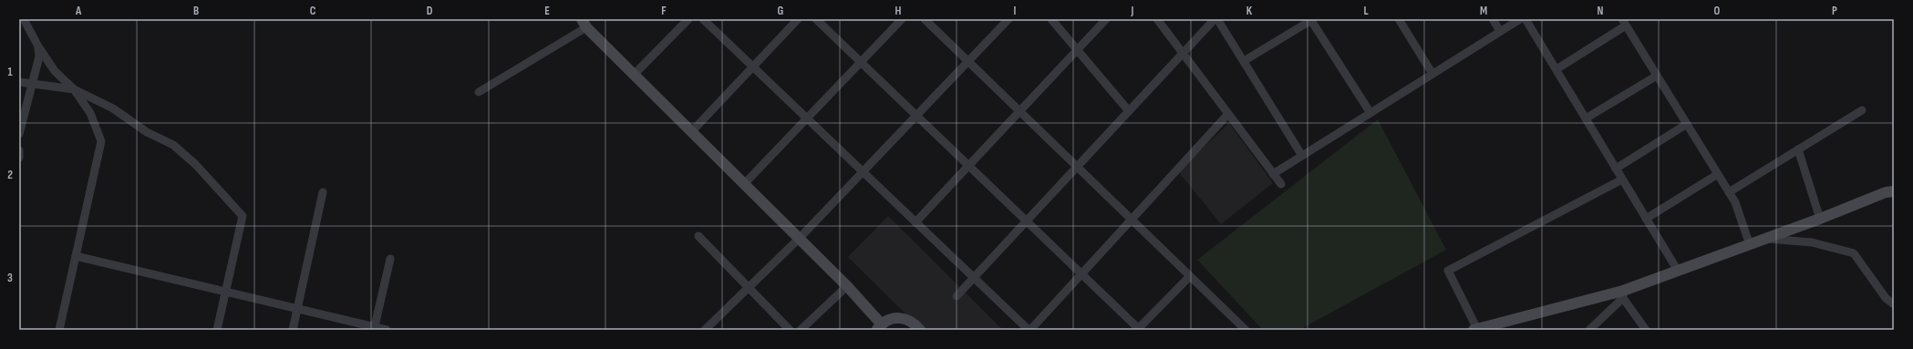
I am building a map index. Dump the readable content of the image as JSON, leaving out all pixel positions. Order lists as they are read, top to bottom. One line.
{"grid":{"columns":["A","B","C","D","E","F","G","H","I","J","K","L","M","N","O","P"],"rows":["1","2","3"]}}
